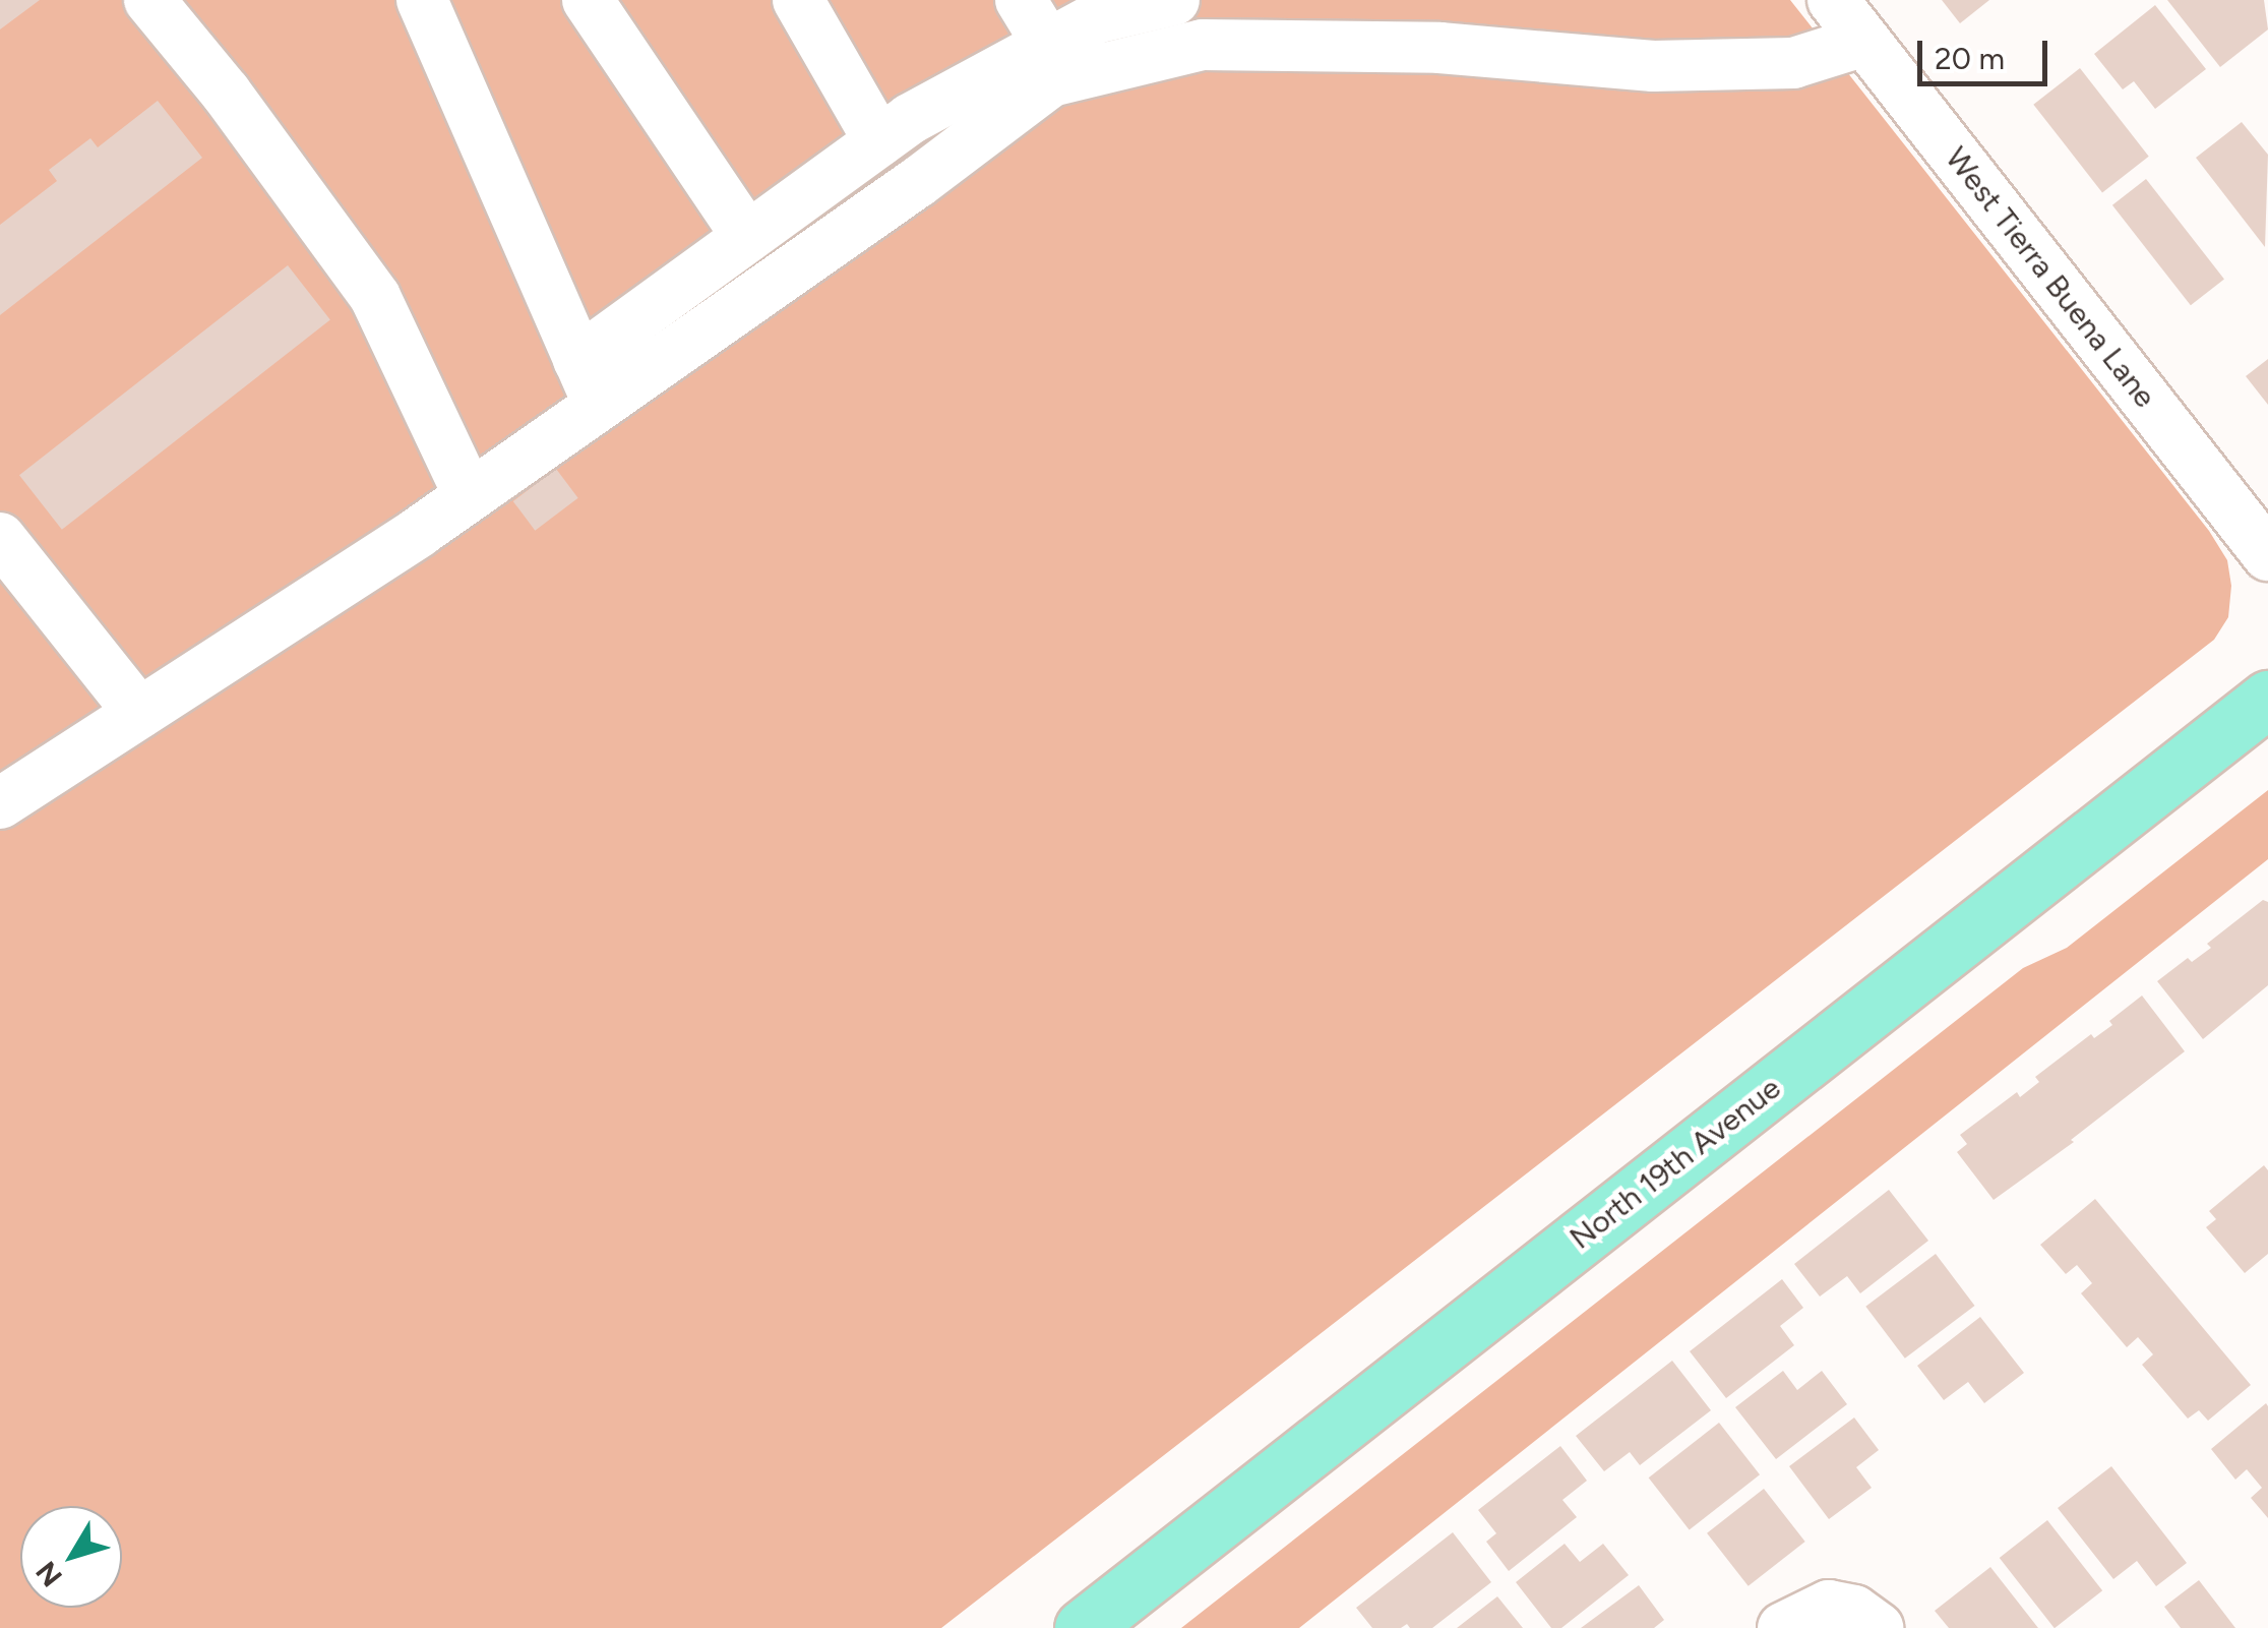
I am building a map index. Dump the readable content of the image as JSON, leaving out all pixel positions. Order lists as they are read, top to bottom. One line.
{"streets":{"main road":["North 19th Avenue"],"street":["West Tierra Buena Lane"]},"scale_bar":"20 m","north":"bottom left"}
